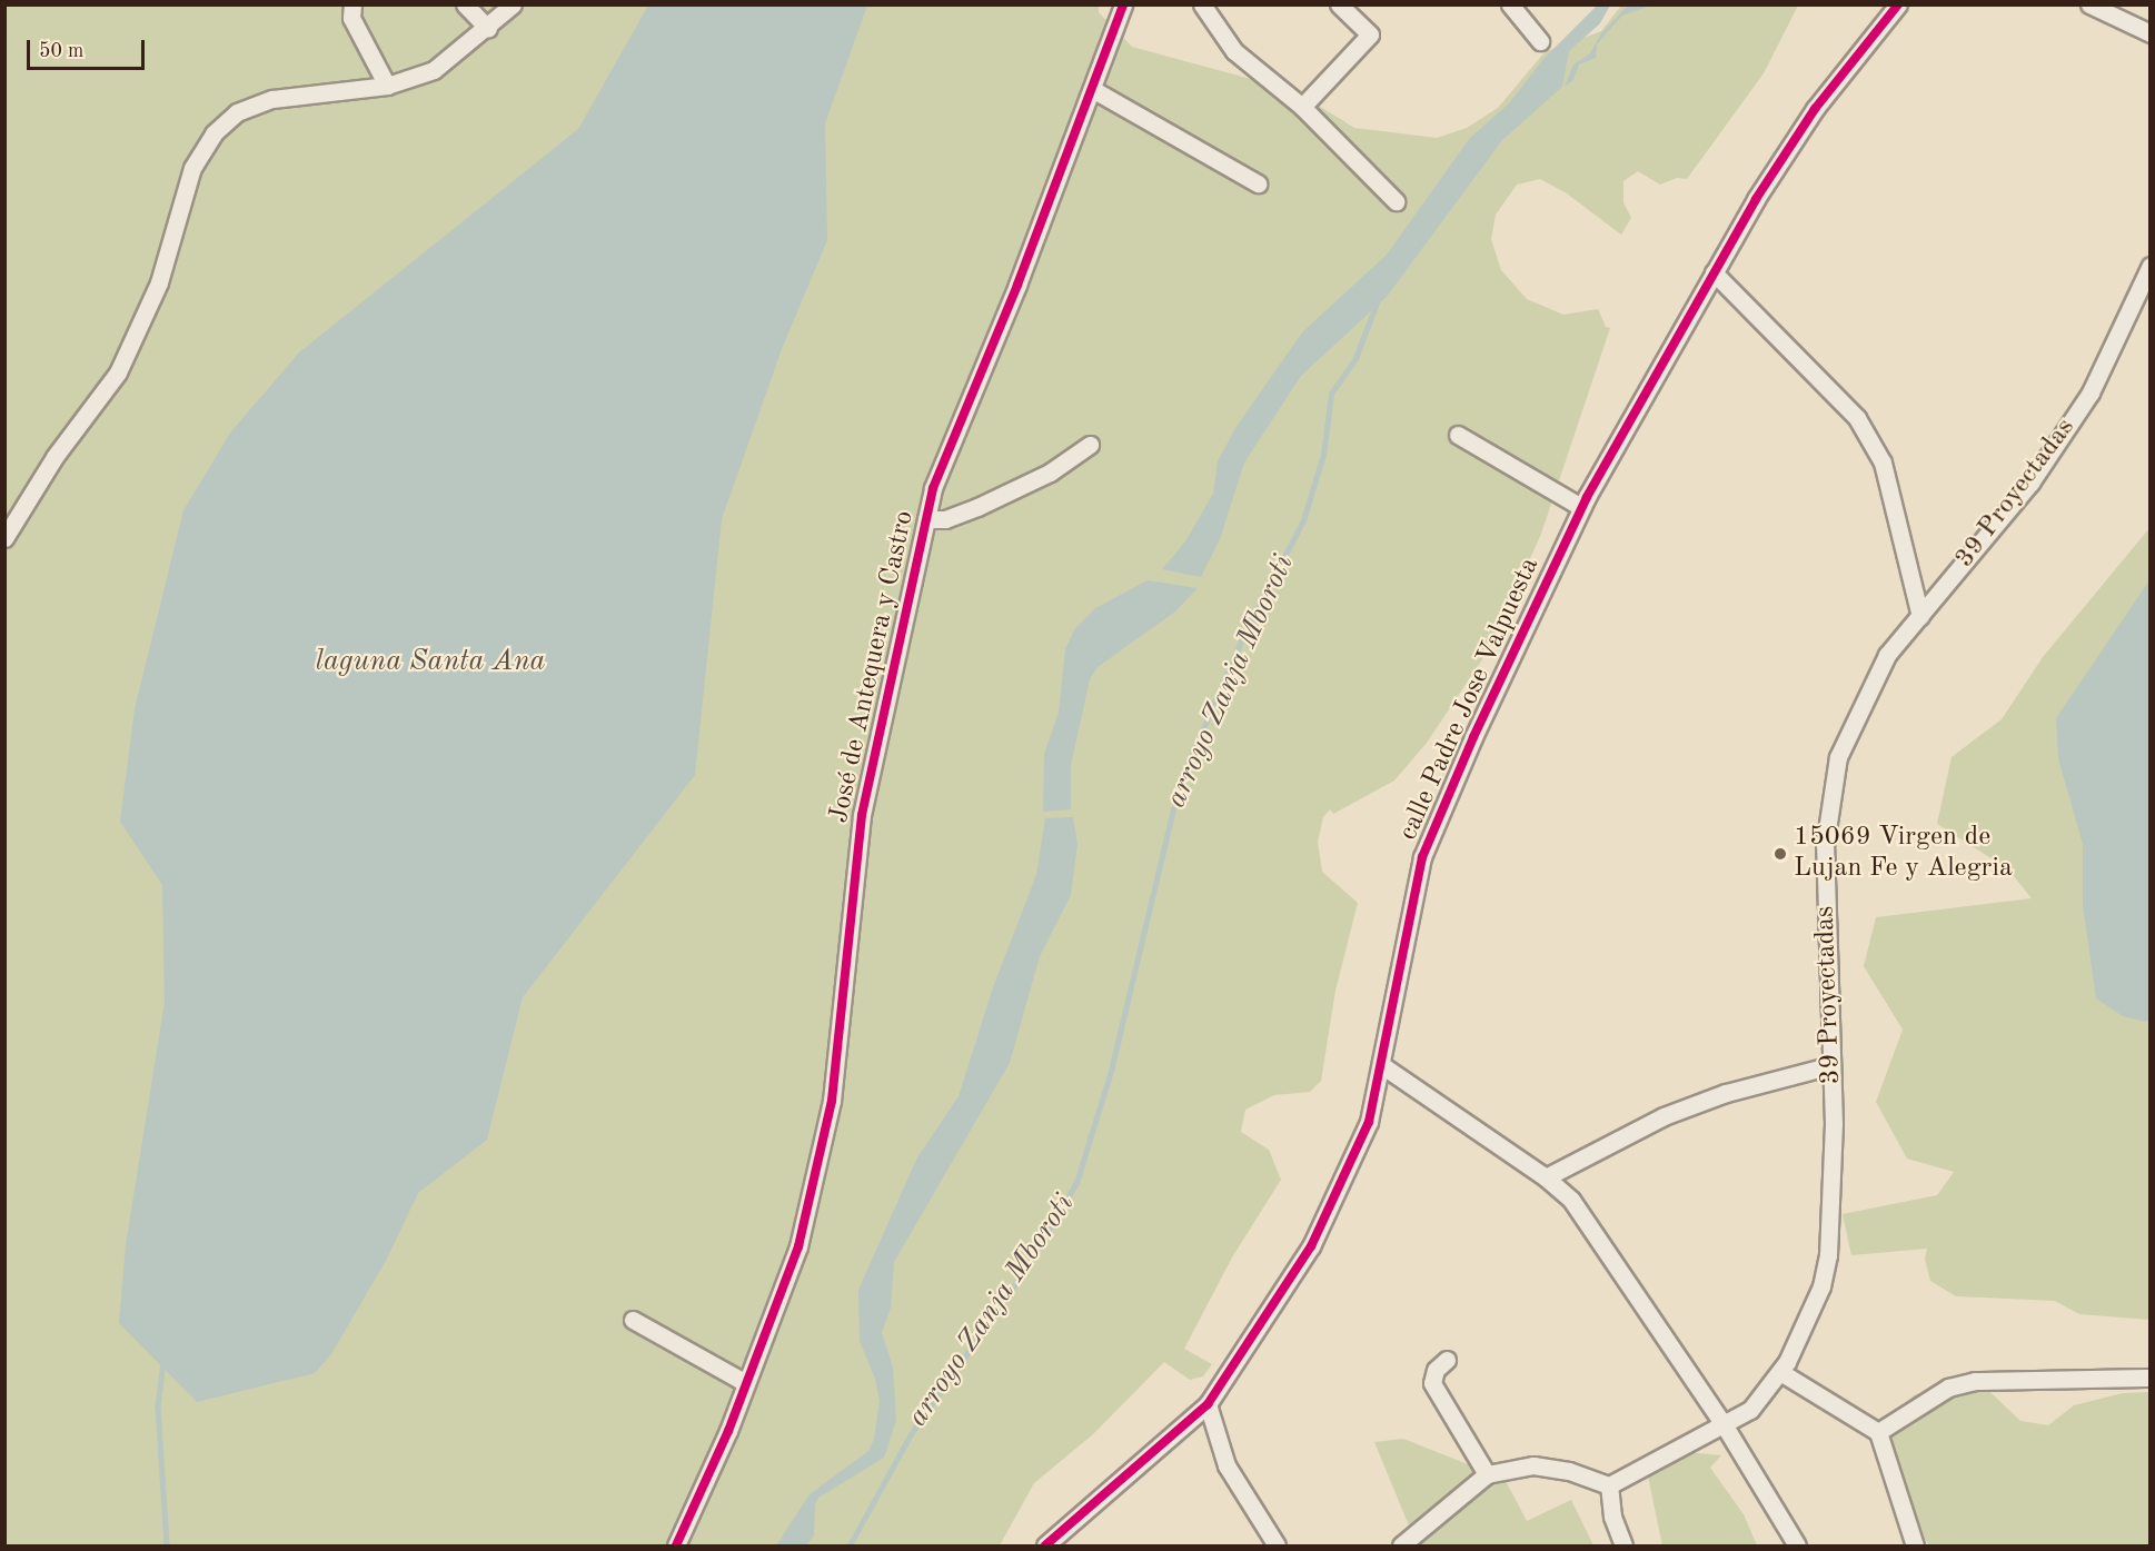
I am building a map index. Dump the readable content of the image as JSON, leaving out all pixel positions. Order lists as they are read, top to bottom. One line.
{"streets":{"street":["39 Proyectadas","José de Antequera y Castro","calle Padre Jose Valpuesta"]},"water":["laguna Santa Ana","arroyo Zanja Mboroti"],"places":["15069 Virgen de Lujan Fe y Alegria"],"scale_bar":"50 m"}
